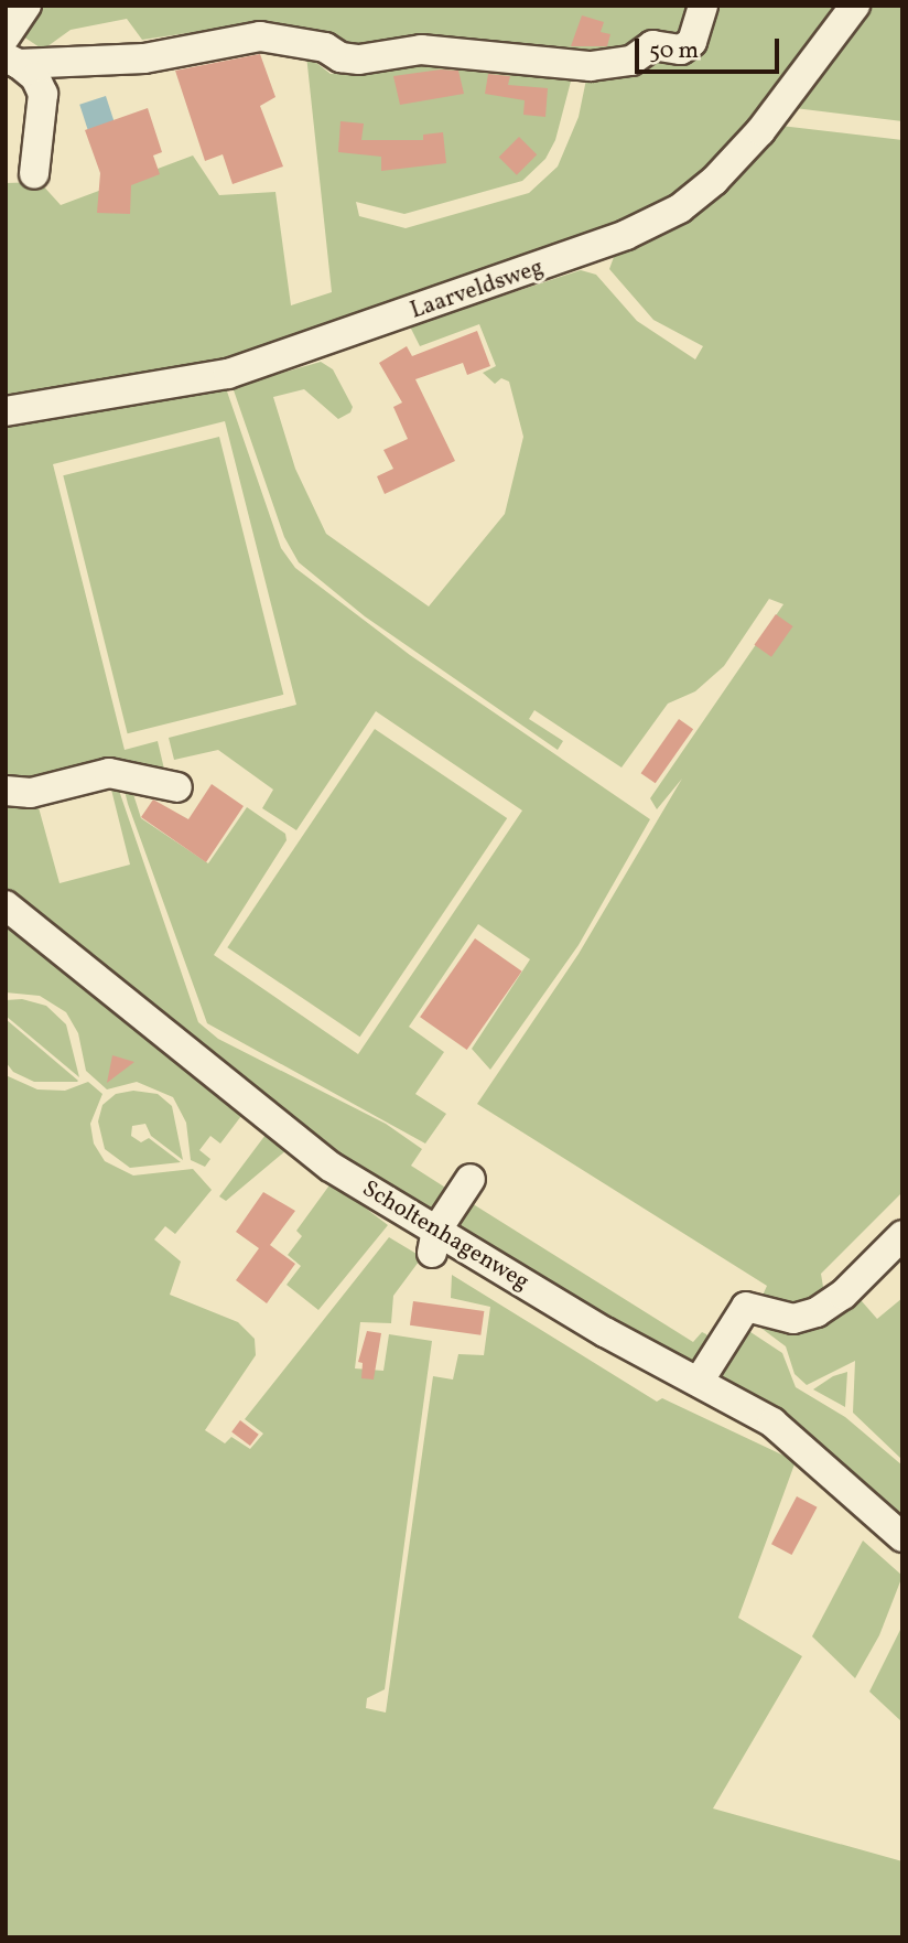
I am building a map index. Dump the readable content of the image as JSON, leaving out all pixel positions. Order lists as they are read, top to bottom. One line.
{"streets":{"street":["Laarveldsweg","Scholtenhagenweg"]},"scale_bar":"50 m"}
